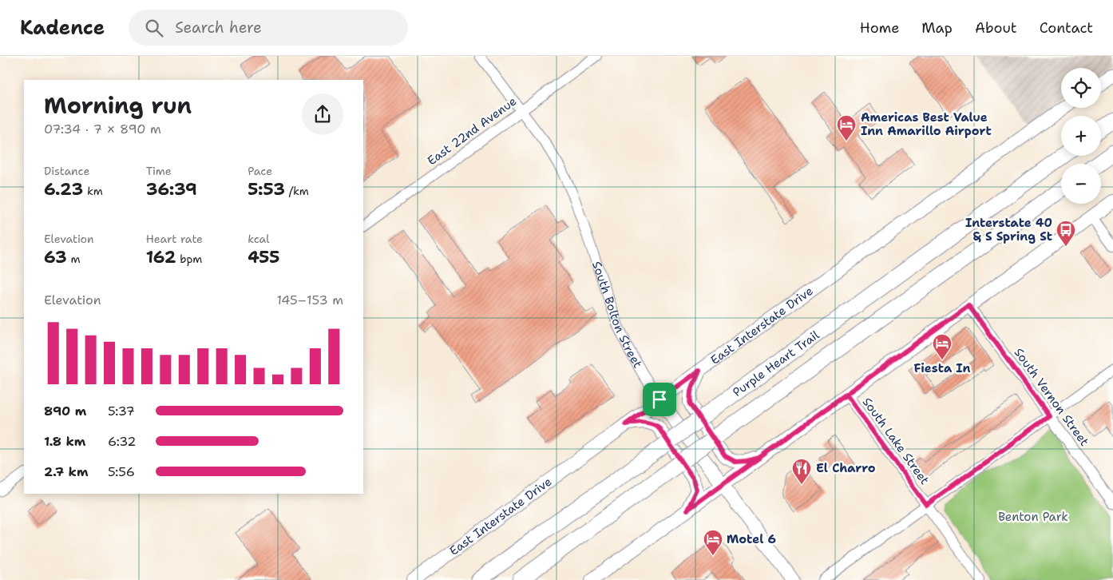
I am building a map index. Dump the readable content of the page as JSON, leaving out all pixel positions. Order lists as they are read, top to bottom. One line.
{"streets":{"highway":["Purple Heart Trail"],"main road":["South Bolton Street","East Interstate Drive"],"street":["East 22nd Avenue","South Vernon Street","South Lake Street"]},"crossings":[["East 22nd Avenue","South Bolton Street"],["South Bolton Street","East Interstate Drive"]],"parks":["Benton Park"],"places":{"hotel":["Americas Best Value Inn Amarillo Airport","Fiesta In","Motel 6"],"bus stop":["Interstate 40 & S Spring St"],"restaurant":["El Charro"]},"page":{"header":"Kadence","search":"Search here","nav":["Home","Map","About","Contact"],"map_buttons":["+","−"],"heading":["Morning run","07:34 · 7 × 890 m"],"stats":[["Distance","6.23 km"],["Time","36:39"],["Pace","5:53 /km"],["Elevation","63 m"],["Heart rate","162 bpm"],["kcal","455"]],"chart":["Elevation","145–153 m"],"list":[{"name":"890 m","note":"5:37"},{"name":"1.8 km","note":"6:32"},{"name":"2.7 km","note":"5:56"}]}}
